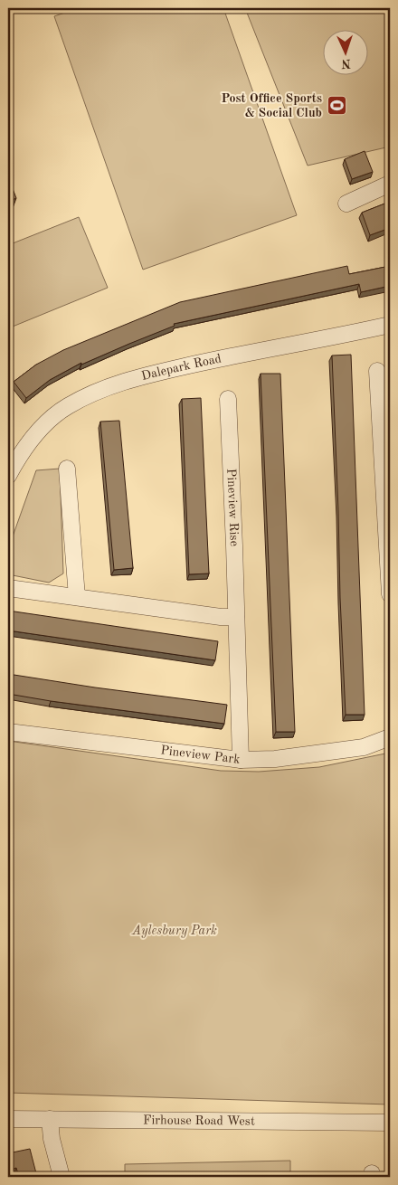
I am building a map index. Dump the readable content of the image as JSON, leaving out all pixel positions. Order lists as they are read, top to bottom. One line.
{"streets":{"street":["Dalepark Road","Pineview Rise","Pineview Park","Firhouse Road West"]},"crossings":[["Pineview Rise","Pineview Park"]],"parks":["Aylesbury Park"],"places":{"sports":["Post Office Sports & Social Club"]},"north":"bottom"}
